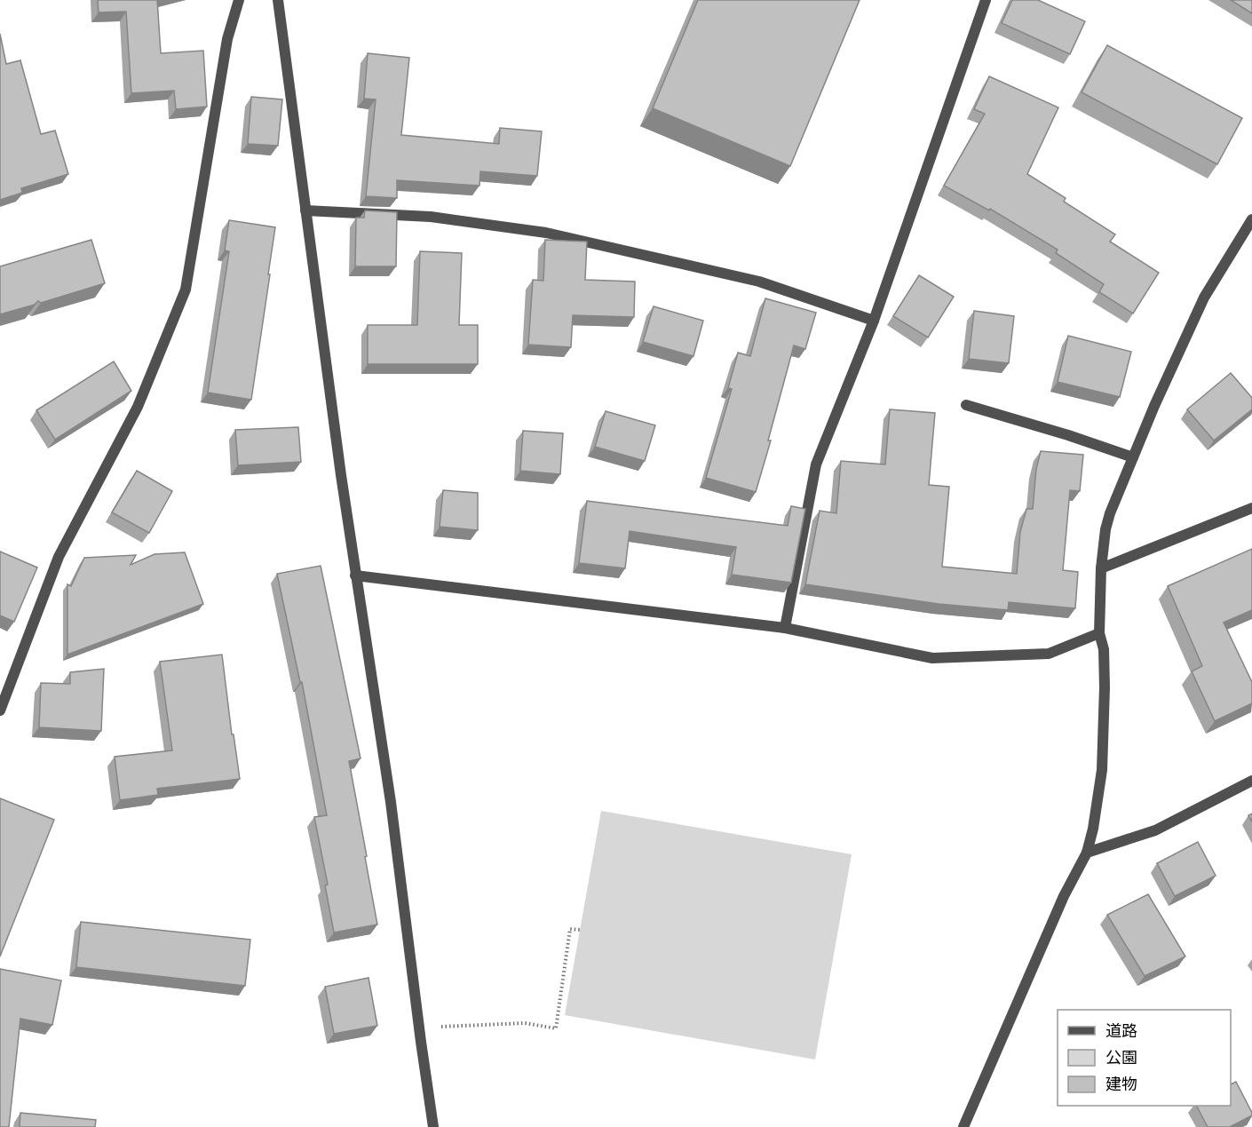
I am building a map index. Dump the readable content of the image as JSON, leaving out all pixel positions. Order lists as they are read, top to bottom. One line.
{"legend":["道路","公園","建物"]}
